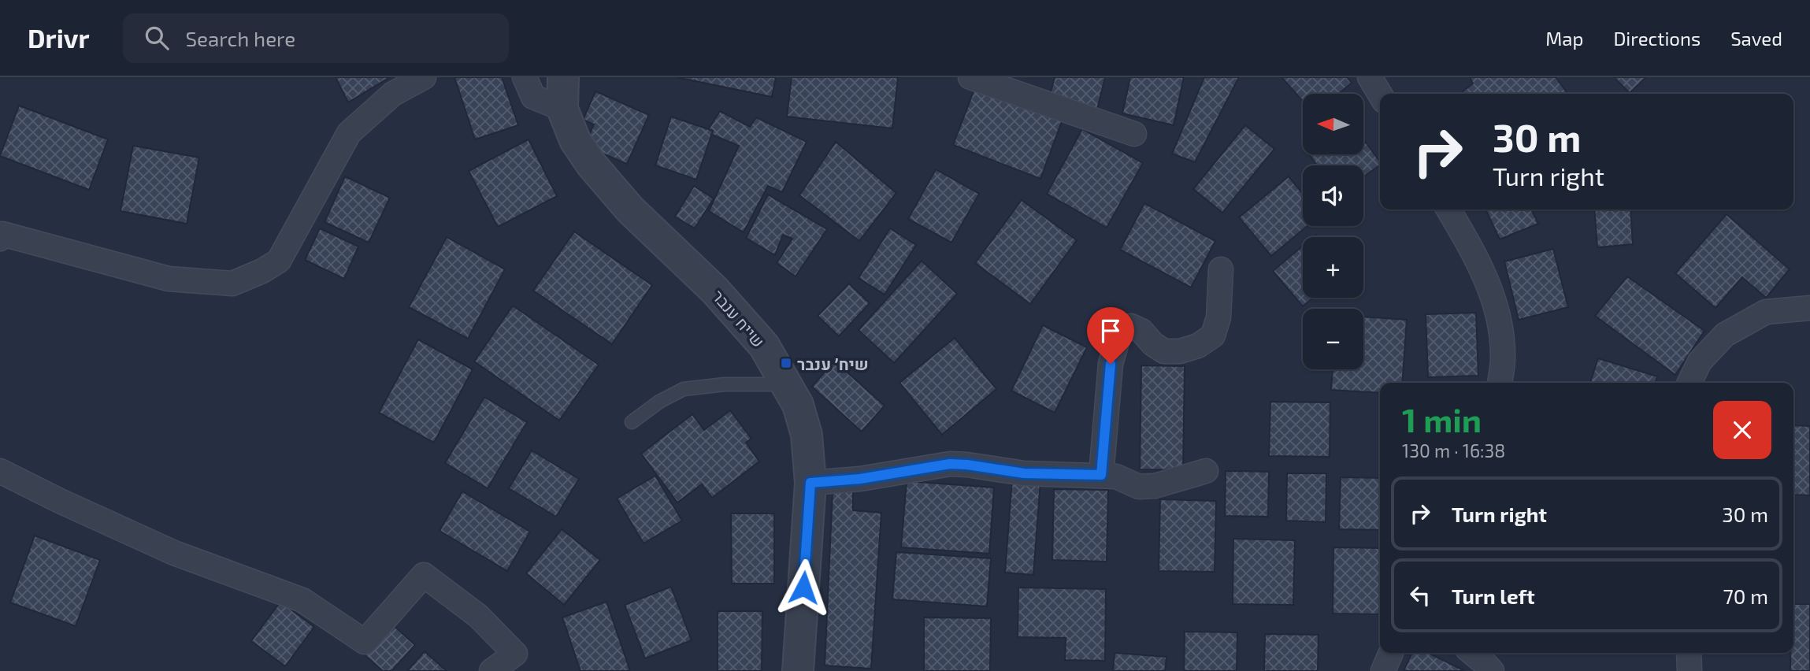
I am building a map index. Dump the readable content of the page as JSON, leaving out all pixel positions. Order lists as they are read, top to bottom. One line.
{"streets":{"street":["שייח ענבר"]},"places":{"transit":["שיח׳ ענבר"]},"north":"left","page":{"header":"Drivr","search":"Search here","nav":["Map","Directions","Saved"],"map_buttons":["+","−"],"turn":["30 m","Turn right"],"heading":["1 min","130 m · 16:38"],"list":[{"name":"Turn right","value":"30 m"},{"name":"Turn left","value":"70 m"}]}}
